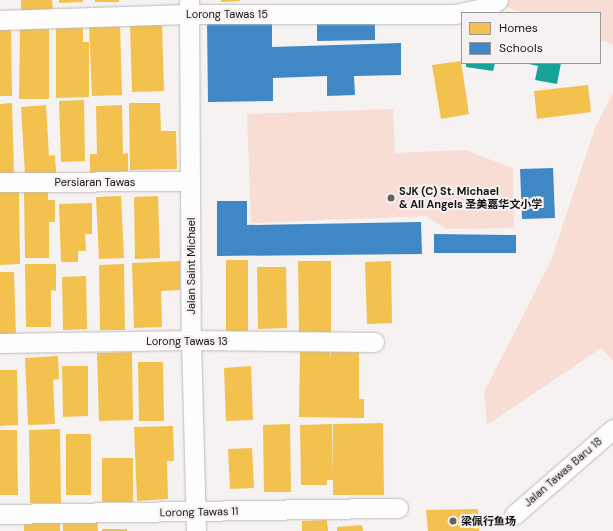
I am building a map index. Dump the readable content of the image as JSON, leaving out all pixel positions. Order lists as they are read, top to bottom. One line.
{"streets":{"street":["Lorong Tawas 15","Persiaran Tawas","Jalan Saint Michael","Lorong Tawas 13","Jalan Tawas Baru 18","Lorong Tawas 11"]},"crossings":[["Lorong Tawas 15","Jalan Saint Michael"],["Persiaran Tawas","Jalan Saint Michael"],["Jalan Saint Michael","Lorong Tawas 13"],["Jalan Saint Michael","Lorong Tawas 11"]],"places":["SJK (C) St. Michael & All Angels 圣美嘉华文小学","梁佩行鱼场"],"legend":["Homes","Schools"]}
